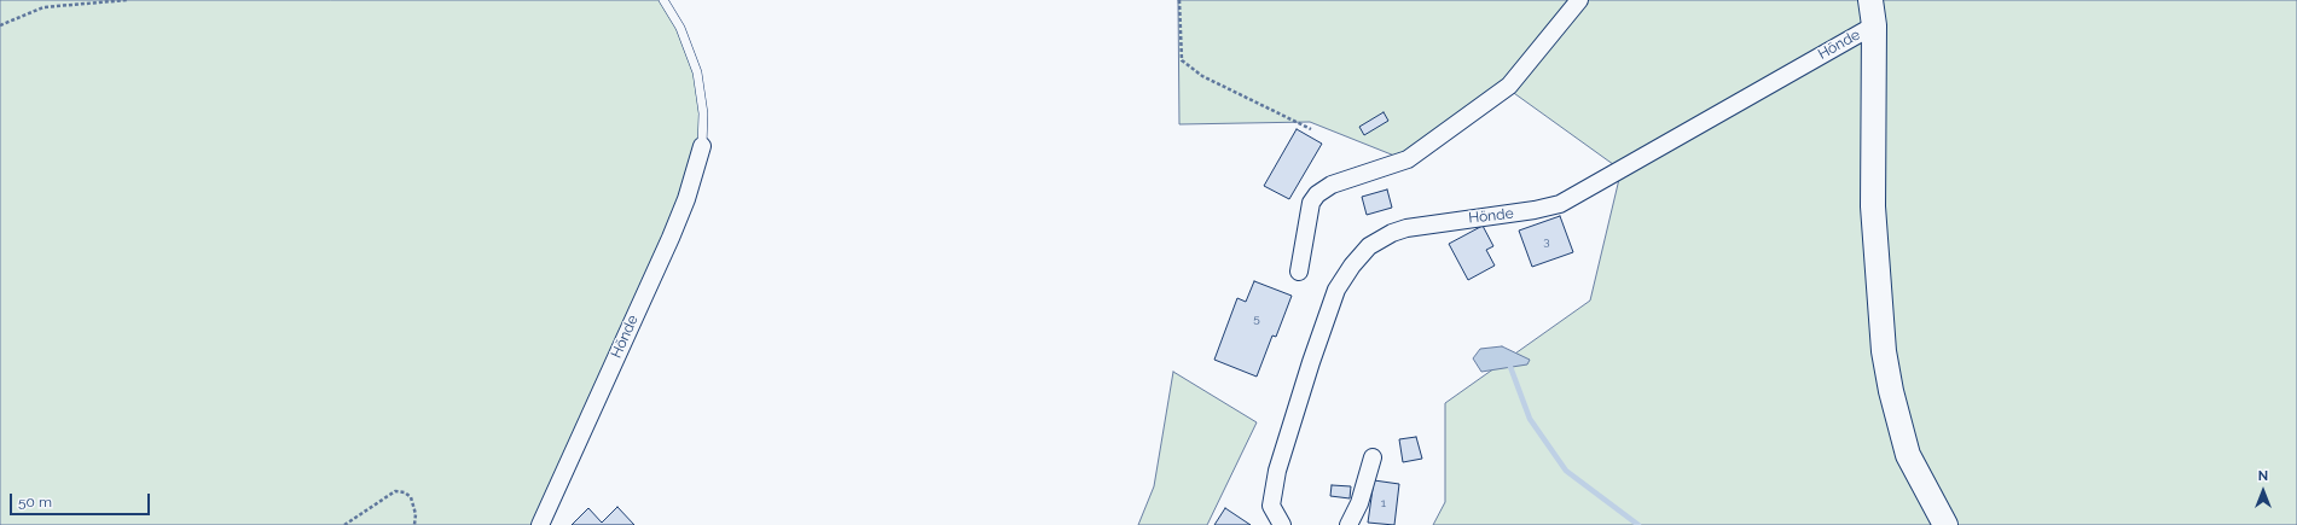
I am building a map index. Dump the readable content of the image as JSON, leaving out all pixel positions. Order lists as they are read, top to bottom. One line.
{"streets":{"street":["Hönde"]},"house_numbers":["3","5","1"],"scale_bar":"50 m","north":"top"}
